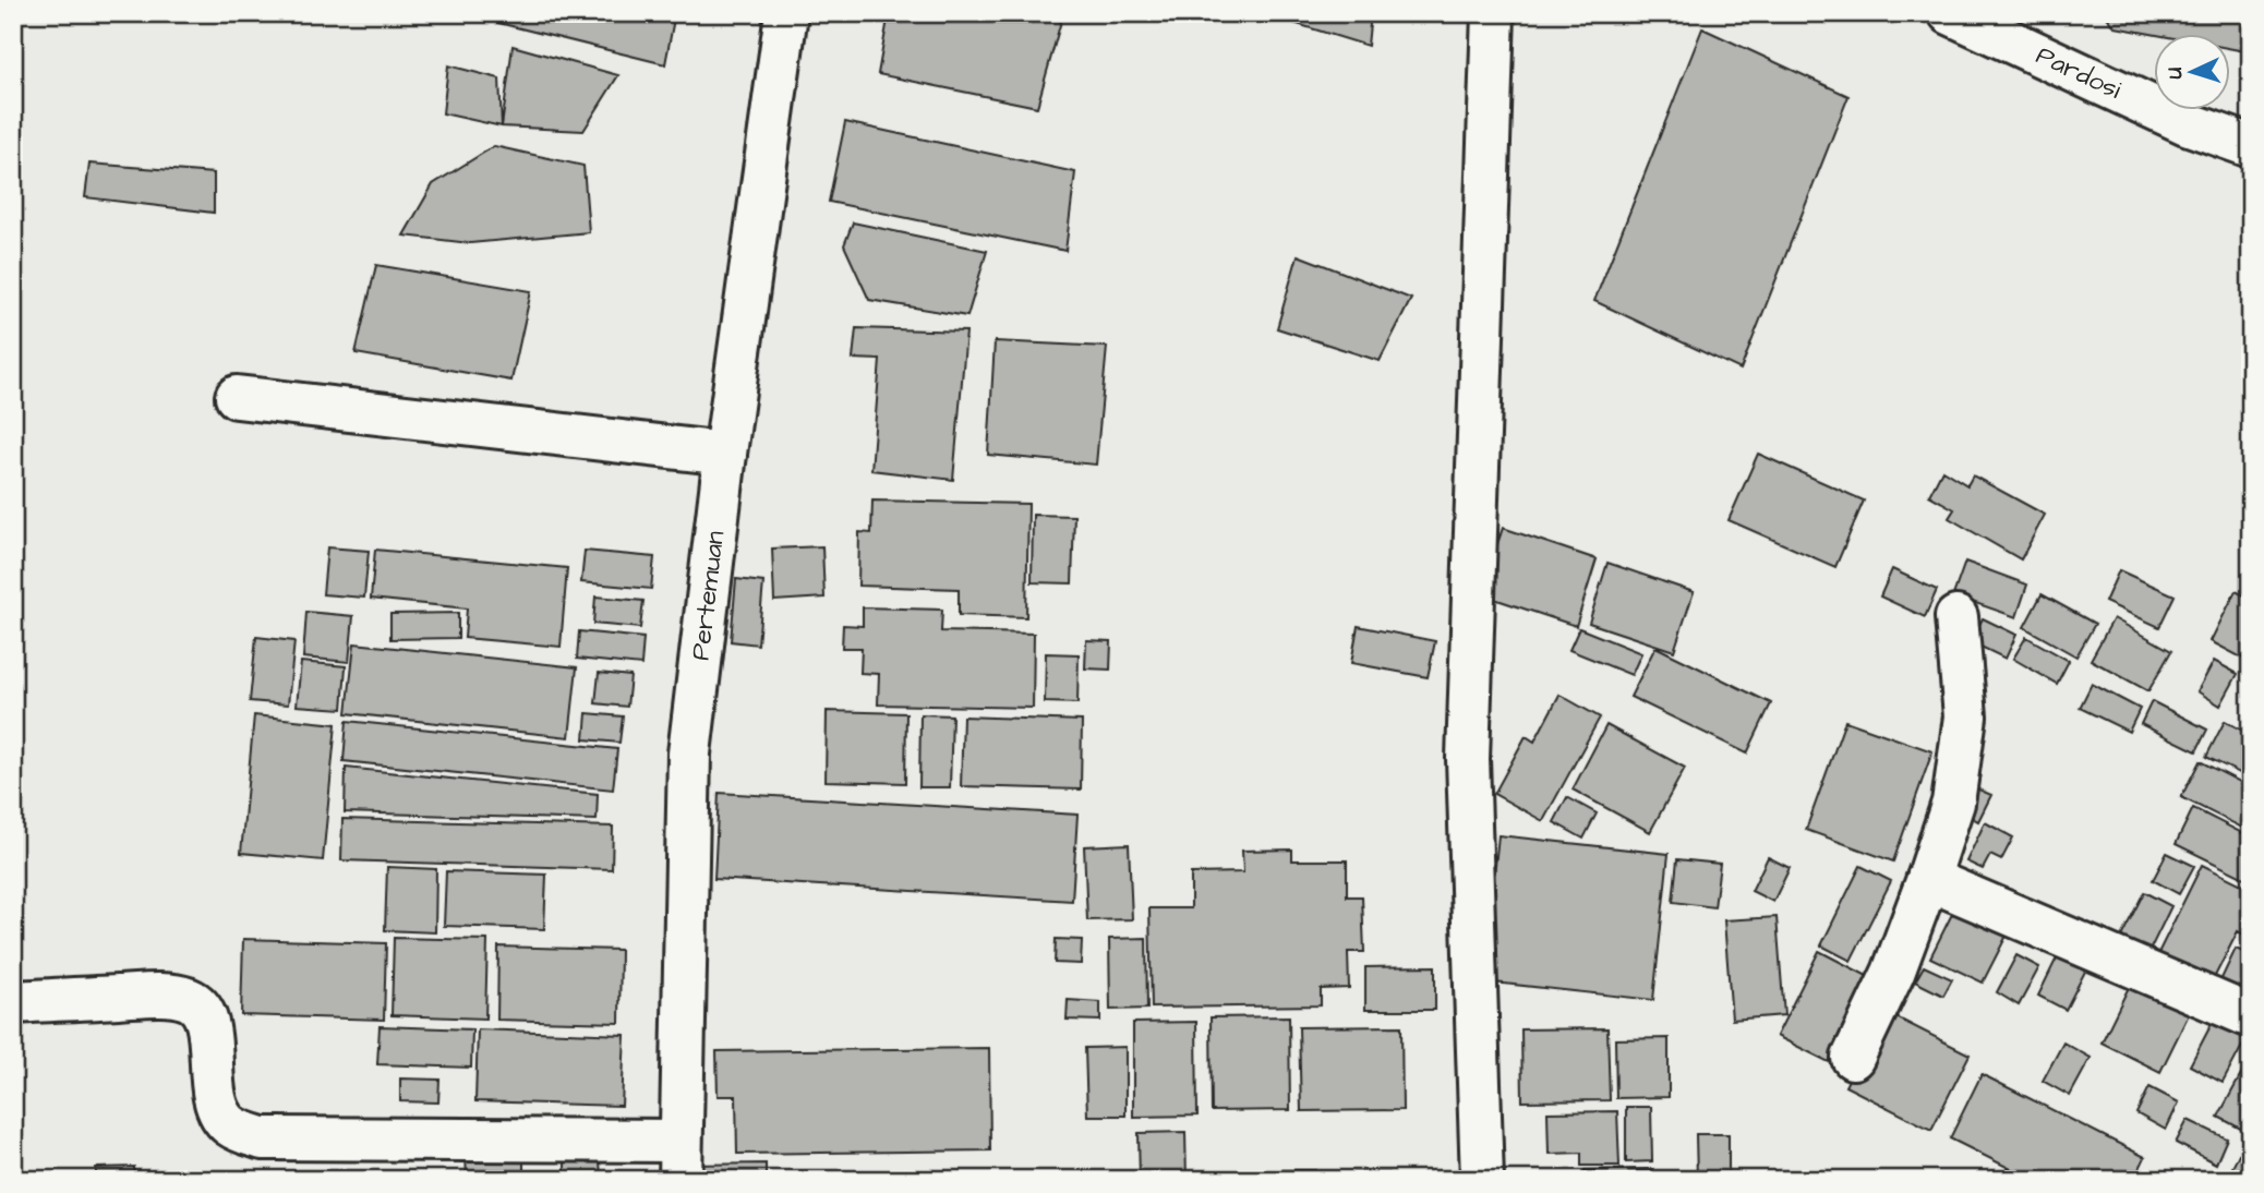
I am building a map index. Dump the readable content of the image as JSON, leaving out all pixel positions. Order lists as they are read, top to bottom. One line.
{"streets":{"street":["Pardosi","Pertemuan"]},"north":"left"}
